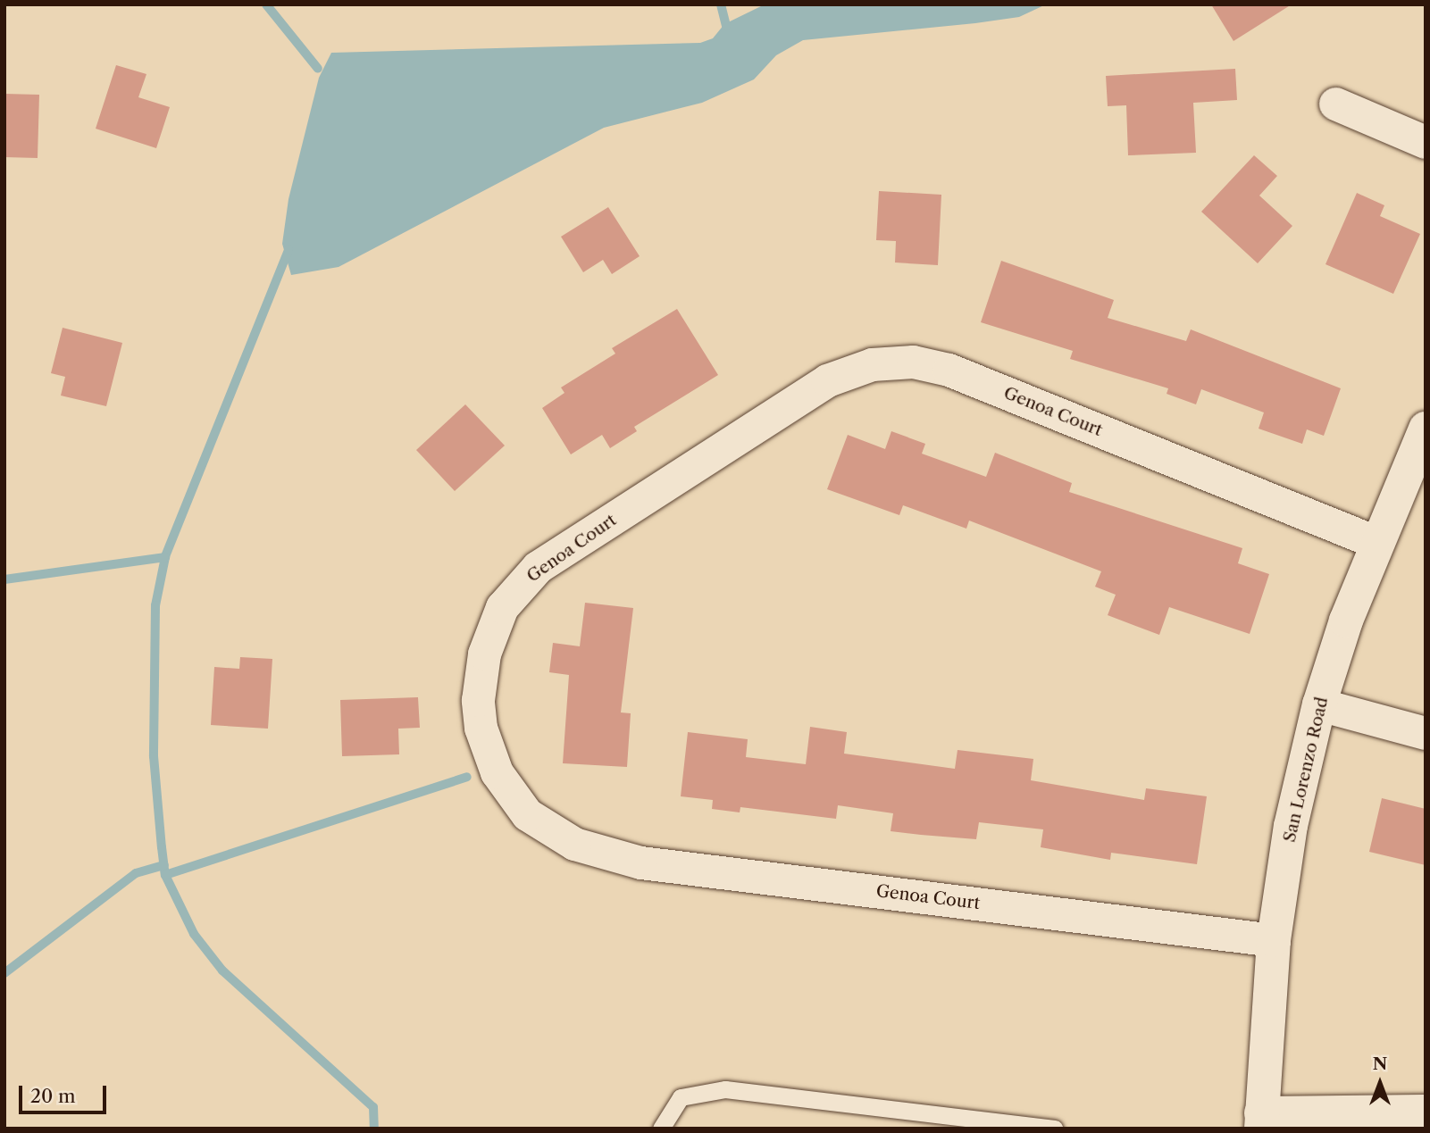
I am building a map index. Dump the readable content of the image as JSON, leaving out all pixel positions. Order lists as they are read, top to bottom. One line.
{"streets":{"street":["Genoa Court","San Lorenzo Road"]},"crossings":[["Genoa Court","San Lorenzo Road"]],"scale_bar":"20 m","north":"top"}
